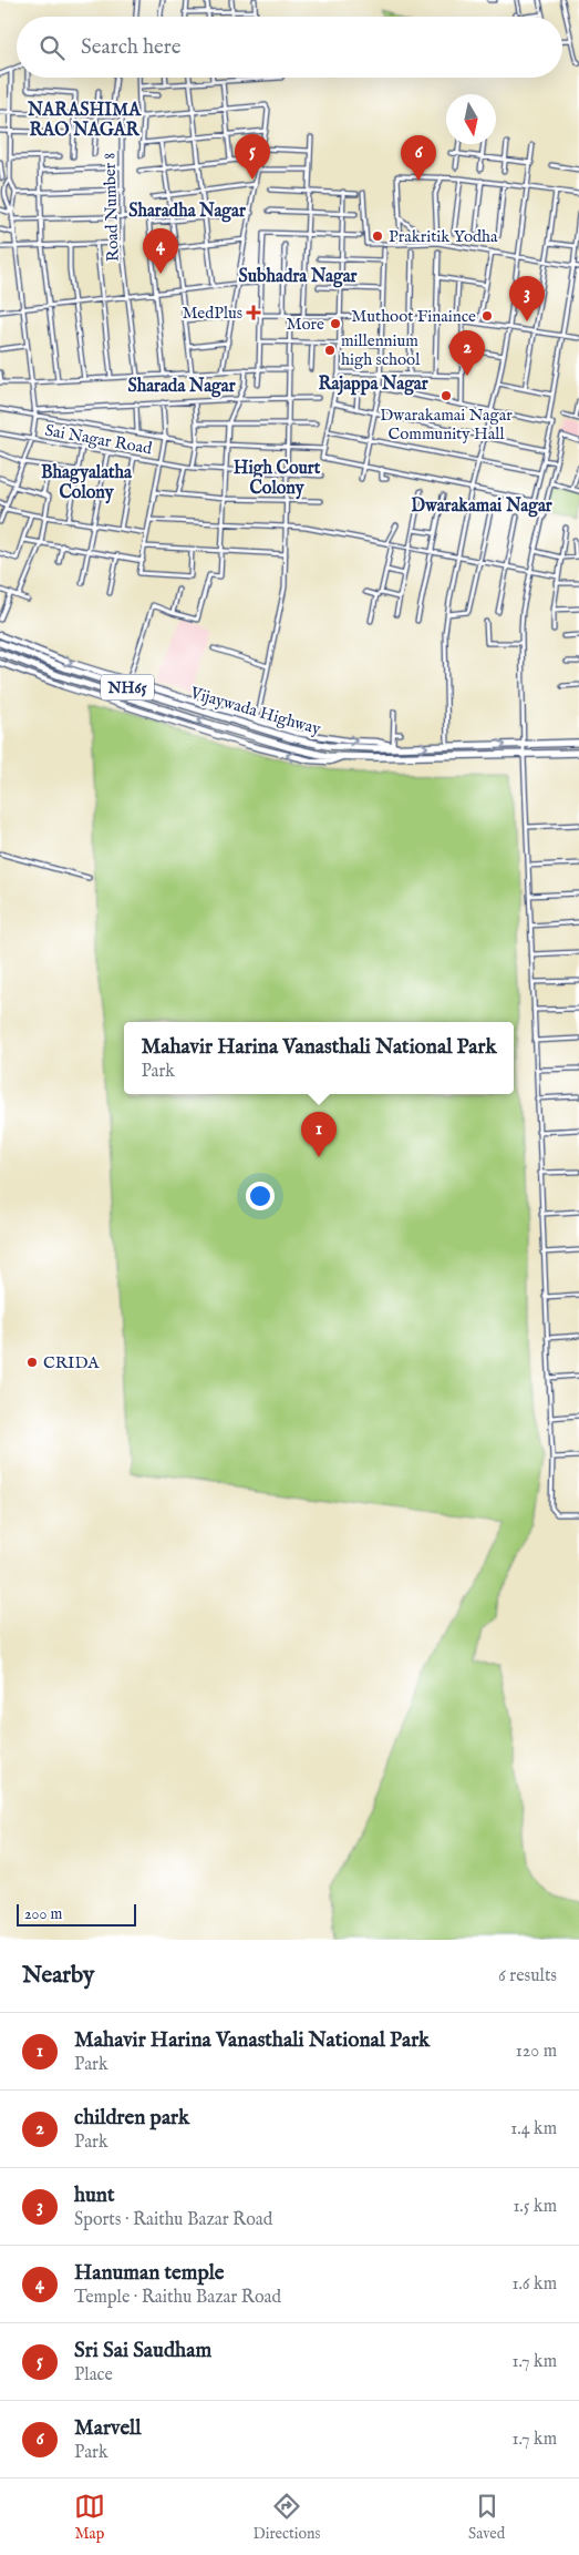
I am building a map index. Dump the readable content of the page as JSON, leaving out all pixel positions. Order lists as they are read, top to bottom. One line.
{"streets":{"highway":["NH65","Vijaywada Highway"],"street":["Road Number 8","Sai Nagar Road"]},"districts":["NARASHIMA RAO NAGAR","Sharadha Nagar","Subhadra Nagar","Rajappa Nagar","Sharada Nagar","High Court Colony","Bhagyalatha Colony","Dwarakamai Nagar"],"places":{"other":["Prakritik Yodha","Muthoot Finaince","More","millennium high school","Dwarakamai Nagar Community Hall","CRIDA"],"health":["MedPlus"]},"scale_bar":"200 m","north":"bottom","page":{"search":"Search here","pins":["5","6","4","3","2","1"],"popup":["Mahavir Harina Vanasthali National Park","Park"],"scale":"200 m","heading":["Nearby","6 results"],"list":[{"mark":"1","name":"Mahavir Harina Vanasthali National Park","note":"Park","value":"120 m"},{"mark":"2","name":"children park","note":"Park","value":"1.4 km"},{"mark":"3","name":"hunt","note":"Sports · Raithu Bazar Road","value":"1.5 km"},{"mark":"4","name":"Hanuman temple","note":"Temple · Raithu Bazar Road","value":"1.6 km"},{"mark":"5","name":"Sri Sai Saudham","note":"Place","value":"1.7 km"},{"mark":"6","name":"Marvell","note":"Park","value":"1.7 km"}],"nav":["Map","Directions","Saved"]}}
